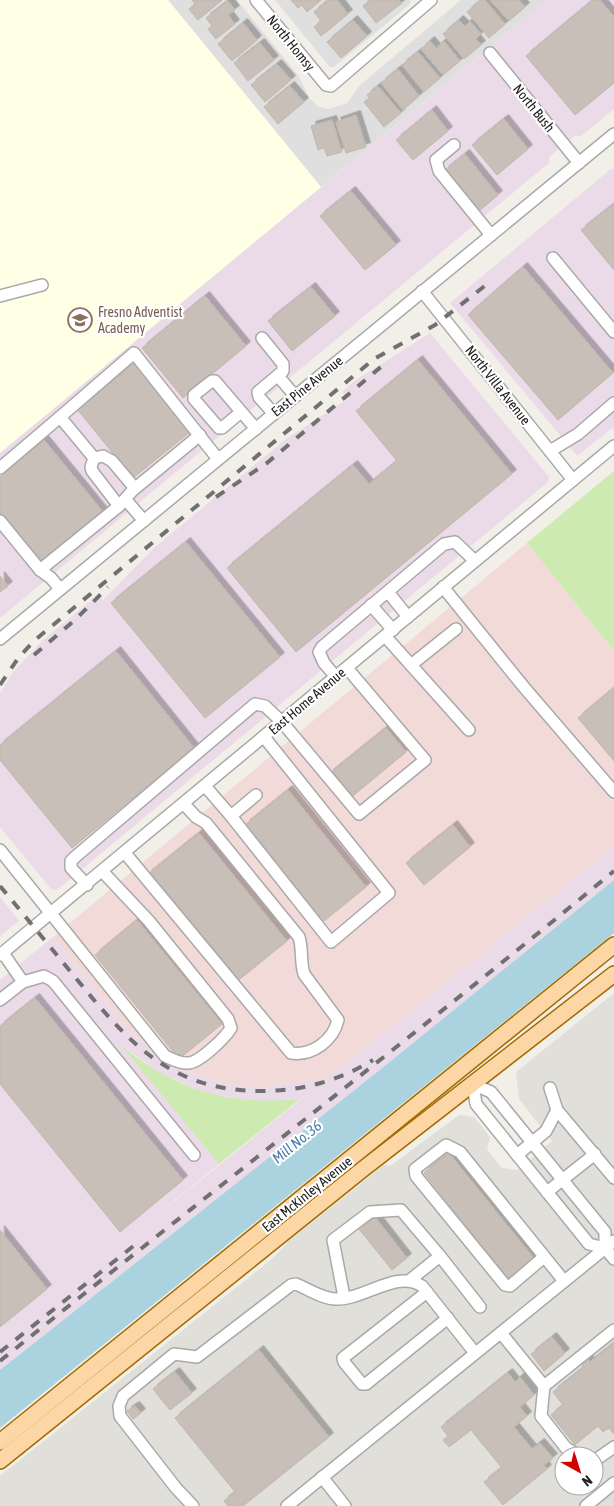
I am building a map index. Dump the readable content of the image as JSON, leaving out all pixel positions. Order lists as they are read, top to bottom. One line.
{"streets":{"main road":["East McKinley Avenue"],"street":["North Homsy","North Bush","North Villa Avenue","East Pine Avenue","East Home Avenue"]},"crossings":[["North Bush","East Pine Avenue"],["North Villa Avenue","East Pine Avenue"],["North Villa Avenue","East Home Avenue"]],"water":["Mill No. 36"],"places":{"school or university":["Fresno Adventist Academy"]},"north":"bottom right"}
